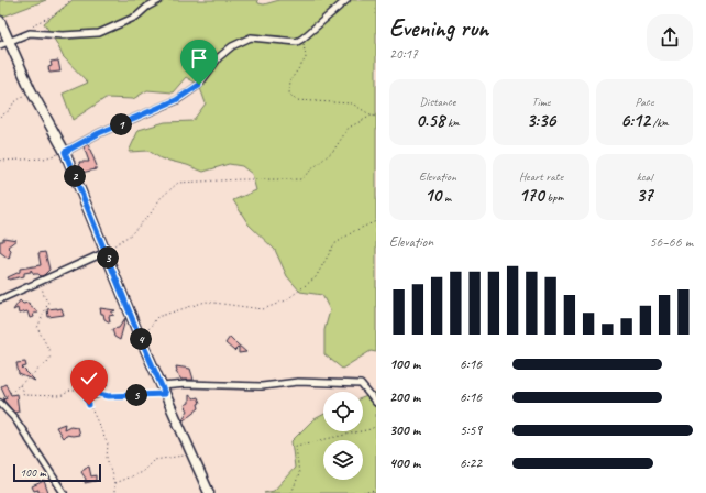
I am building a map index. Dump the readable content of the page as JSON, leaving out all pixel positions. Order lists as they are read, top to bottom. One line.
{"scale_bar":"100 m","page":{"heading":["Evening run","20:17"],"stats":[["Distance","0.58 km"],["Time","3:36"],["Pace","6:12 /km"],["Elevation","10 m"],["Heart rate","170 bpm"],["kcal","37"]],"pins":["1","2","3","4","5"],"chart":["Elevation","56–66 m"],"list":[{"name":"100 m","note":"6:16"},{"name":"200 m","note":"6:16"},{"name":"300 m","note":"5:59"},{"name":"400 m","note":"6:22"}],"scale":"100 m"}}
